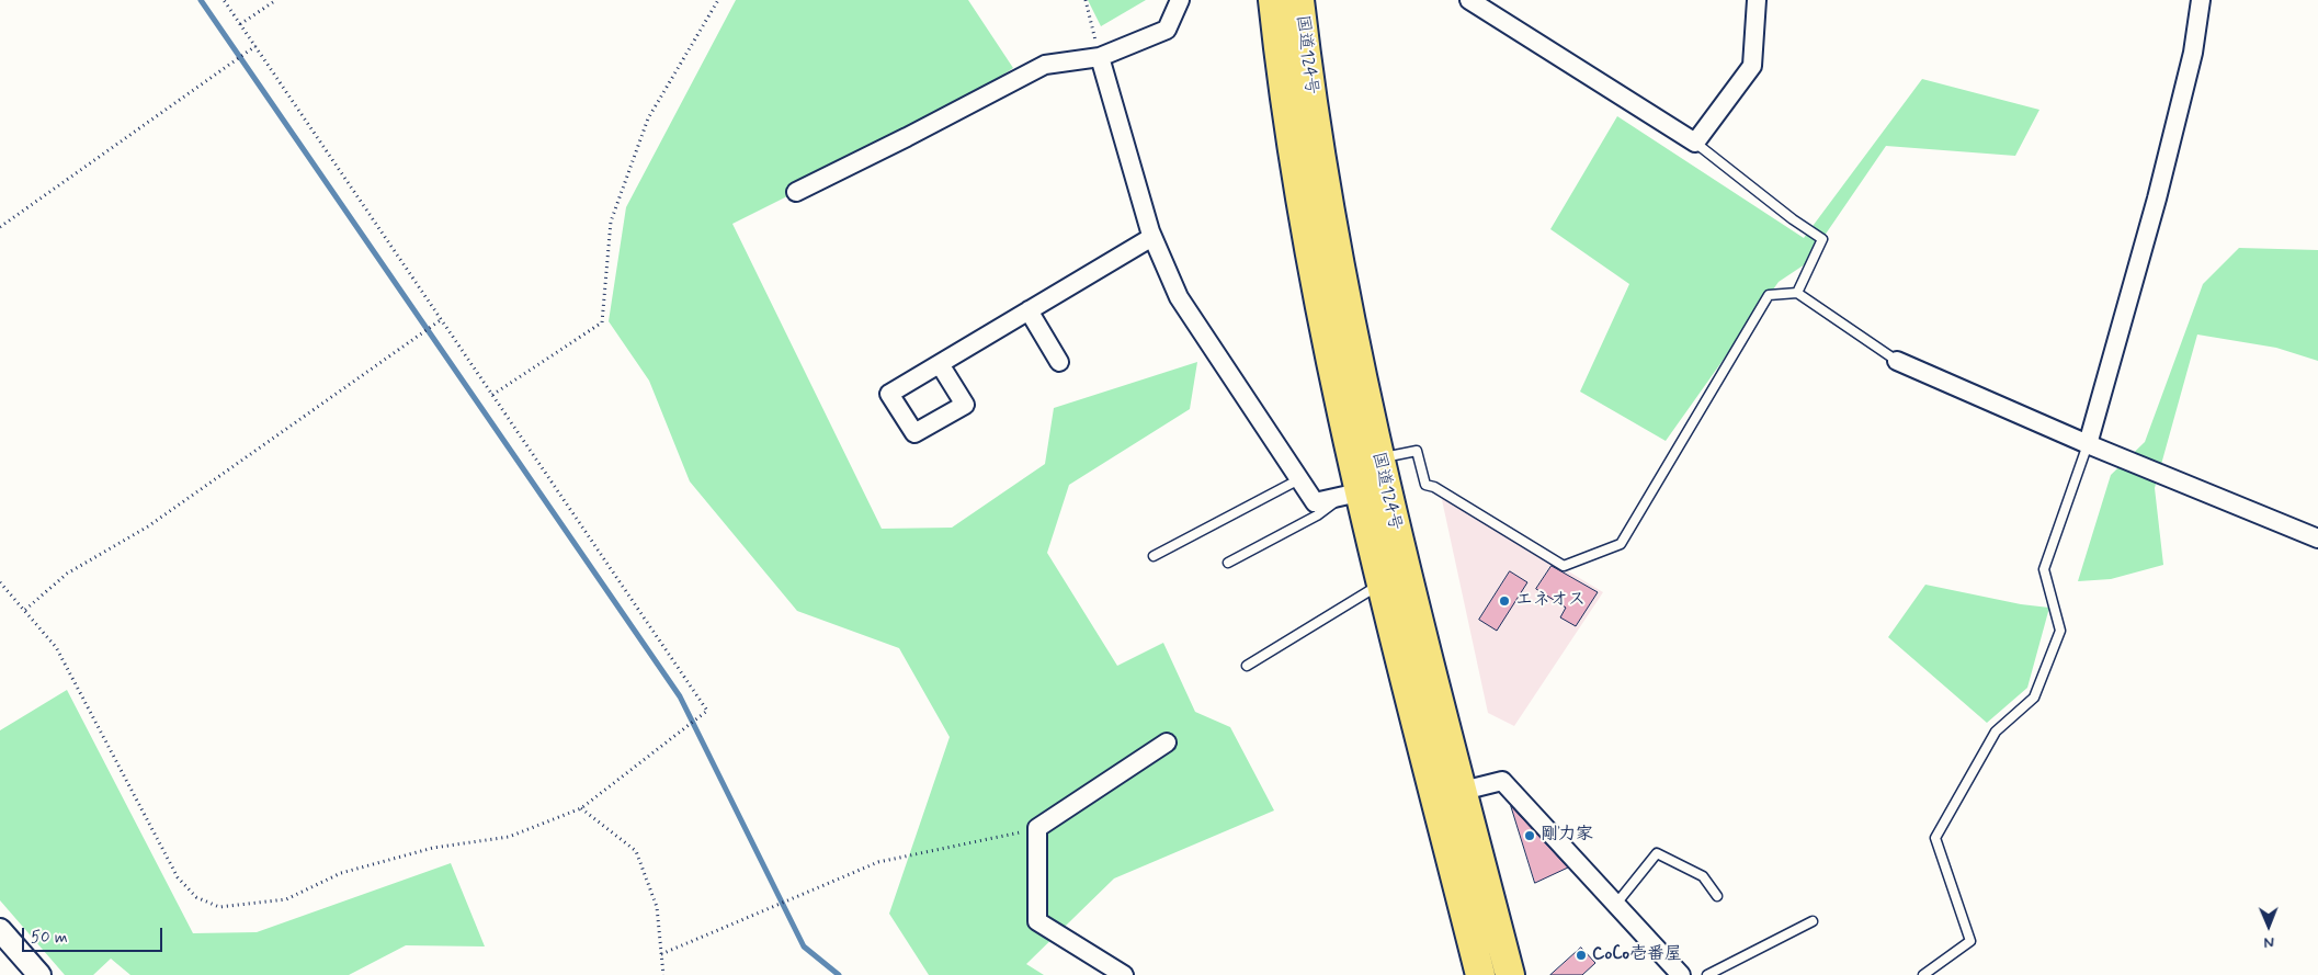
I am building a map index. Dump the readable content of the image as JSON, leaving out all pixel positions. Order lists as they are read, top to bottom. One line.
{"streets":{"highway":["国道124号"]},"places":["エネオス","剛力家","CoCo壱番屋"],"scale_bar":"50 m","north":"bottom"}
